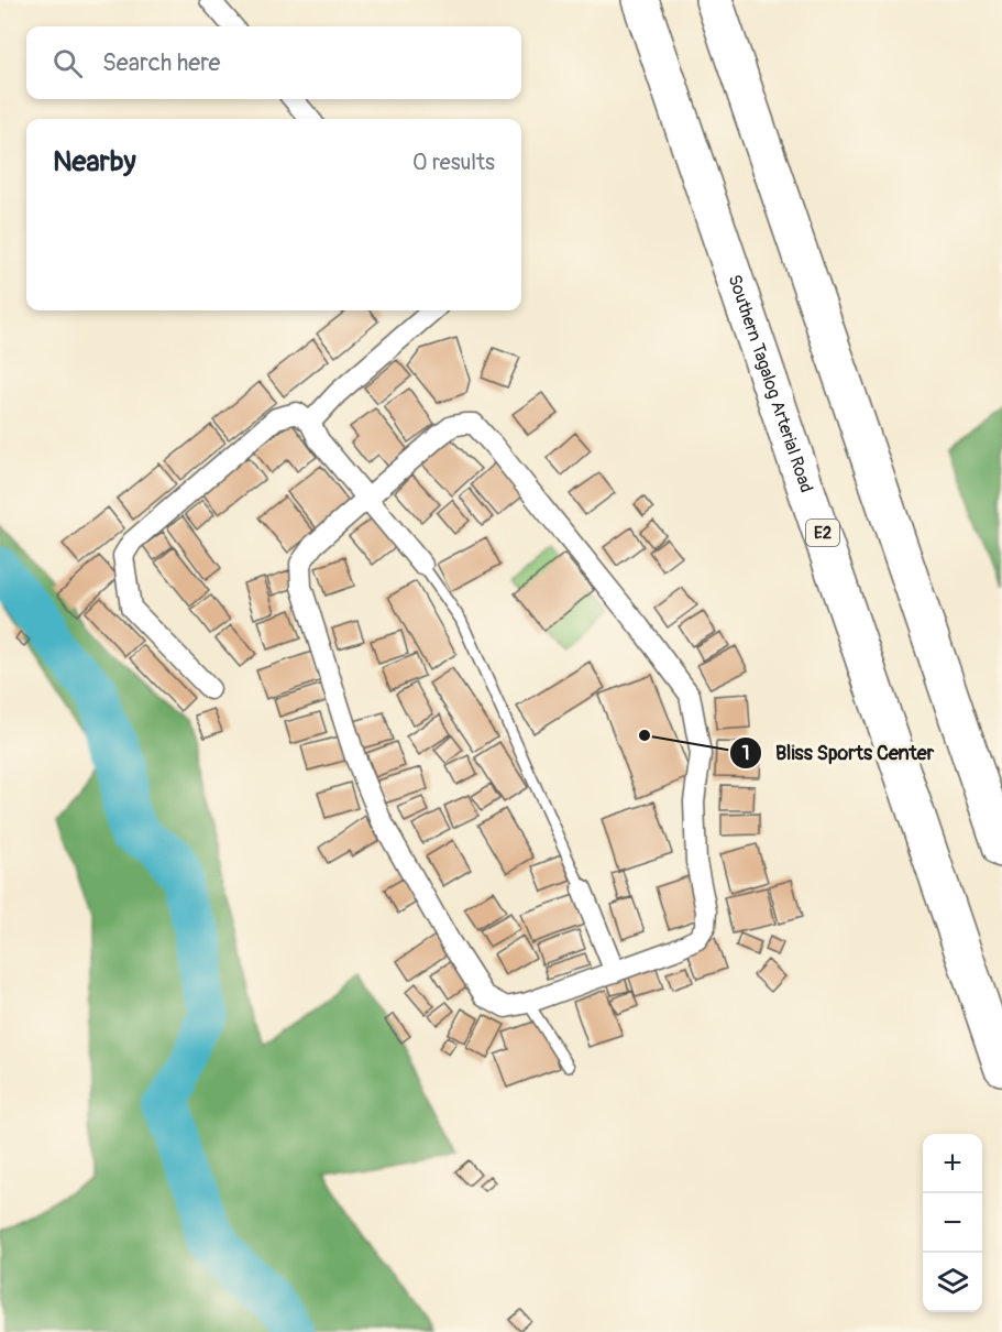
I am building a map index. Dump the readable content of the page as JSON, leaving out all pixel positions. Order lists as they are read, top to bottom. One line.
{"streets":{"highway":["Southern Tagalog Arterial Road","E2"]},"places":["Bliss Sports Center"],"page":{"search":"Search here","heading":["Nearby","0 results"],"map_buttons":["+","−"]}}
